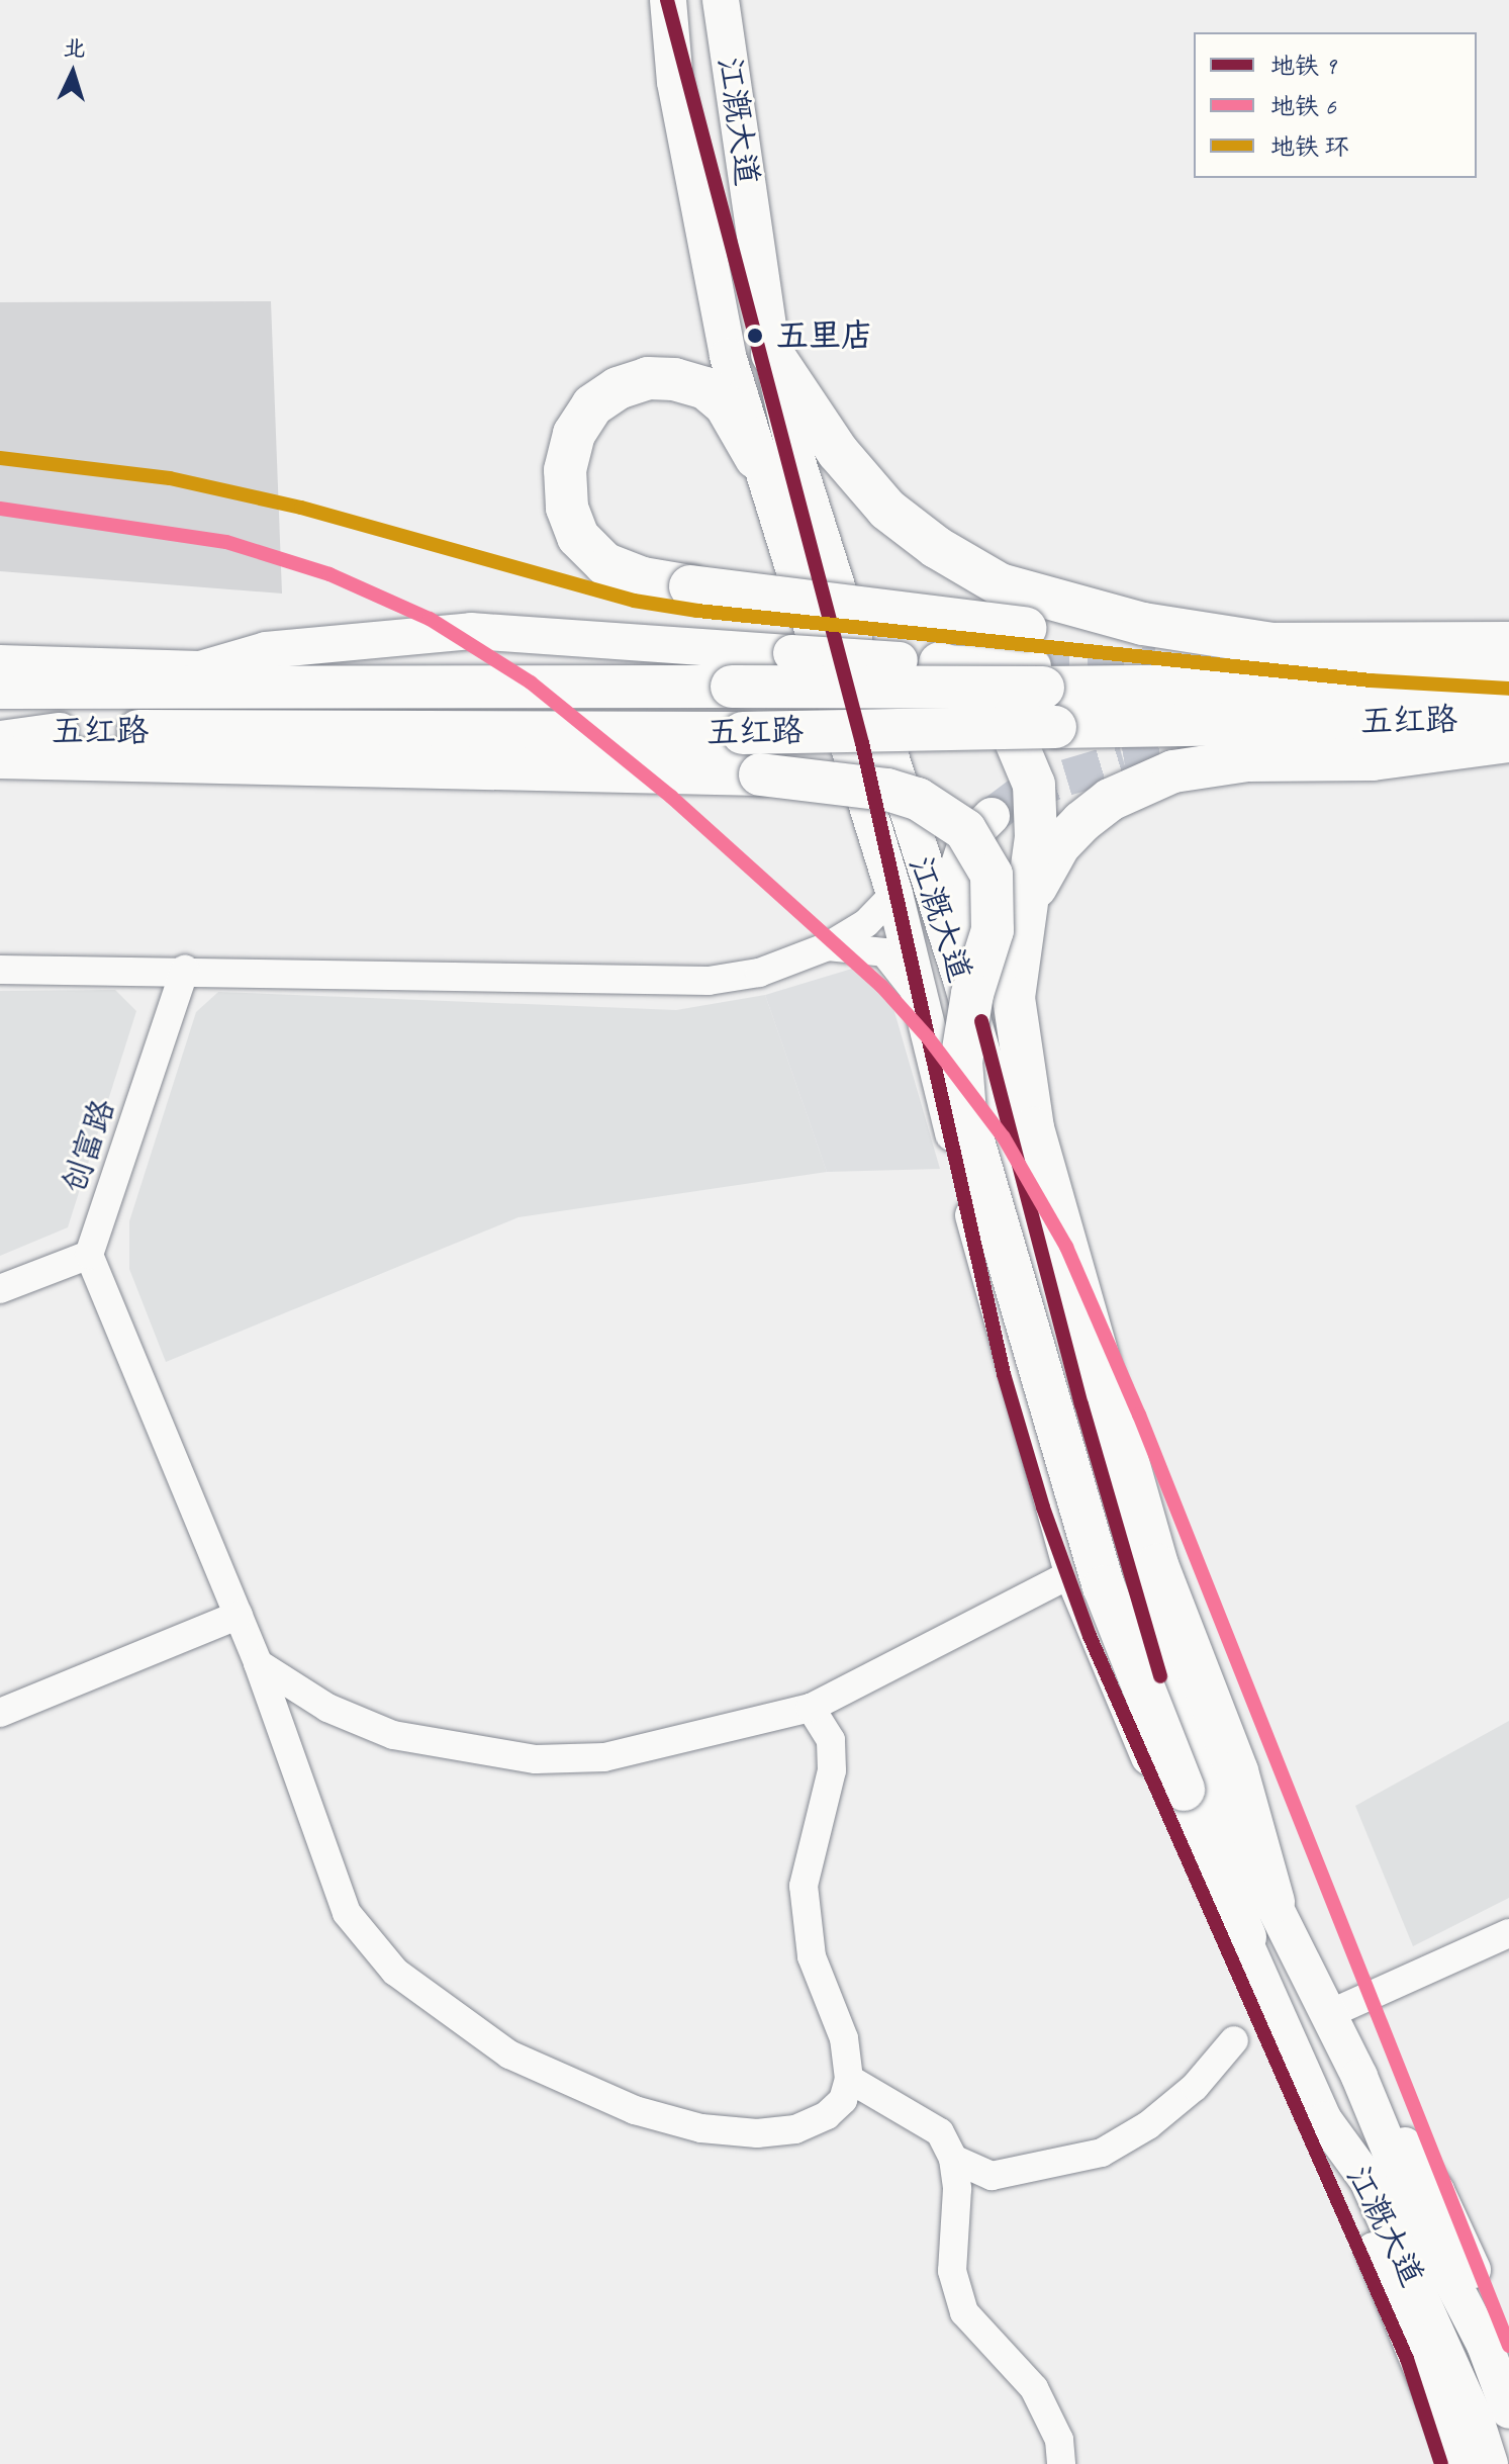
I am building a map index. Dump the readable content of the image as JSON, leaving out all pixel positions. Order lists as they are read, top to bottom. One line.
{"streets":{"highway":["五红路"],"main road":["江溉大道"],"street":["创富路"]},"places":["五里店"],"lines":["metro line 9","metro line 环","metro line 6"],"legend":["地铁 9","地铁 6","地铁 环"],"north":"top"}
